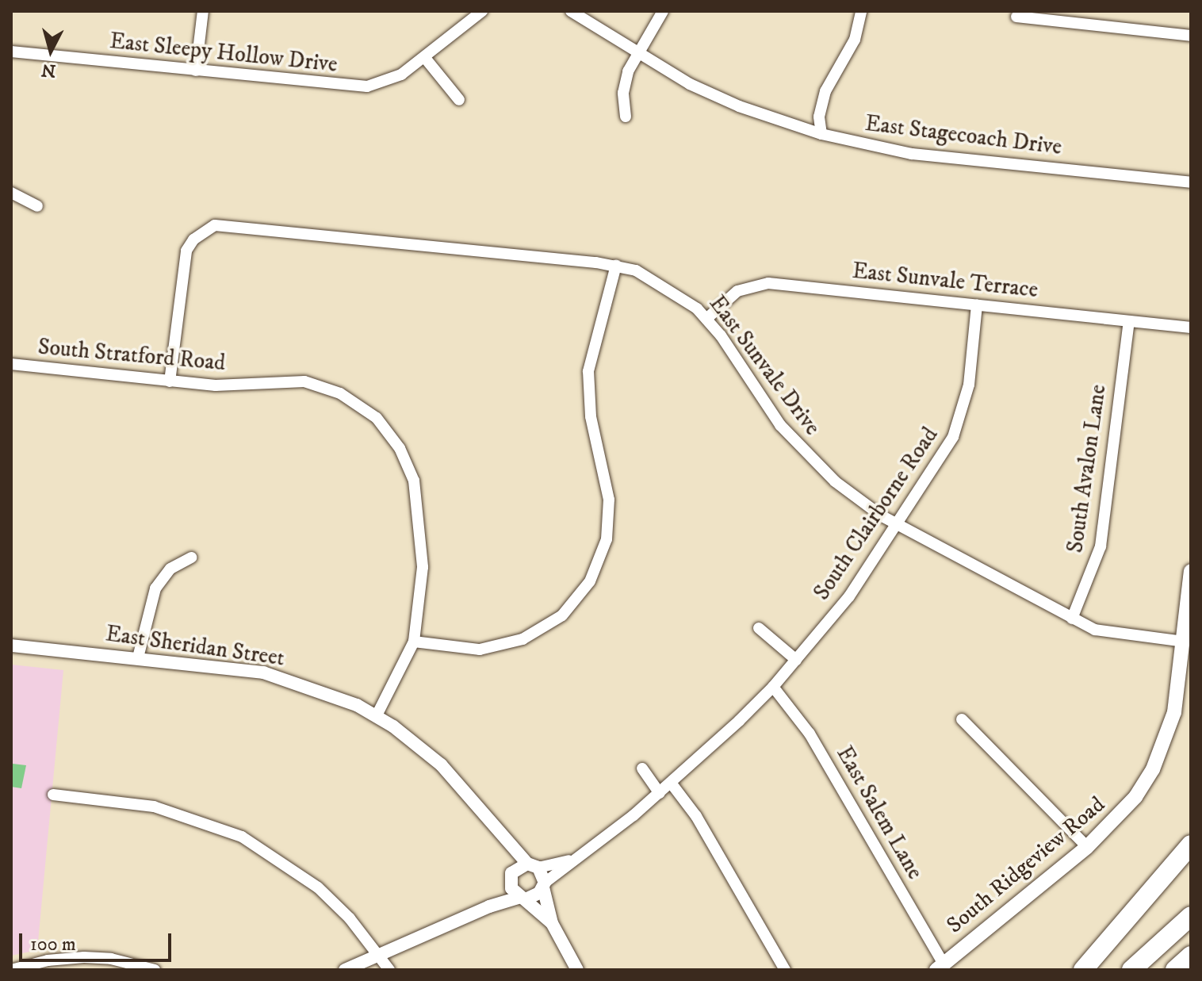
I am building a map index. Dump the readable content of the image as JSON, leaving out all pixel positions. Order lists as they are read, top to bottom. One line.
{"streets":{"main road":["South Ridgeview Road"],"street":["East Sleepy Hollow Drive","East Stagecoach Drive","East Sunvale Terrace","South Stratford Road","East Sunvale Drive","South Avalon Lane","South Clairborne Road","East Sheridan Street","East Salem Lane"]},"crossings":[["East Sunvale Terrace","East Sunvale Drive"],["East Sunvale Terrace","South Avalon Lane"],["East Sunvale Terrace","South Clairborne Road"],["South Stratford Road","East Sunvale Drive"],["South Stratford Road","East Sheridan Street"],["East Sunvale Drive","South Avalon Lane"],["East Sunvale Drive","South Clairborne Road"],["East Sunvale Drive","South Ridgeview Road"],["South Clairborne Road","East Sheridan Street"],["South Clairborne Road","East Salem Lane"],["East Salem Lane","South Ridgeview Road"]],"scale_bar":"100 m","north":"bottom"}
